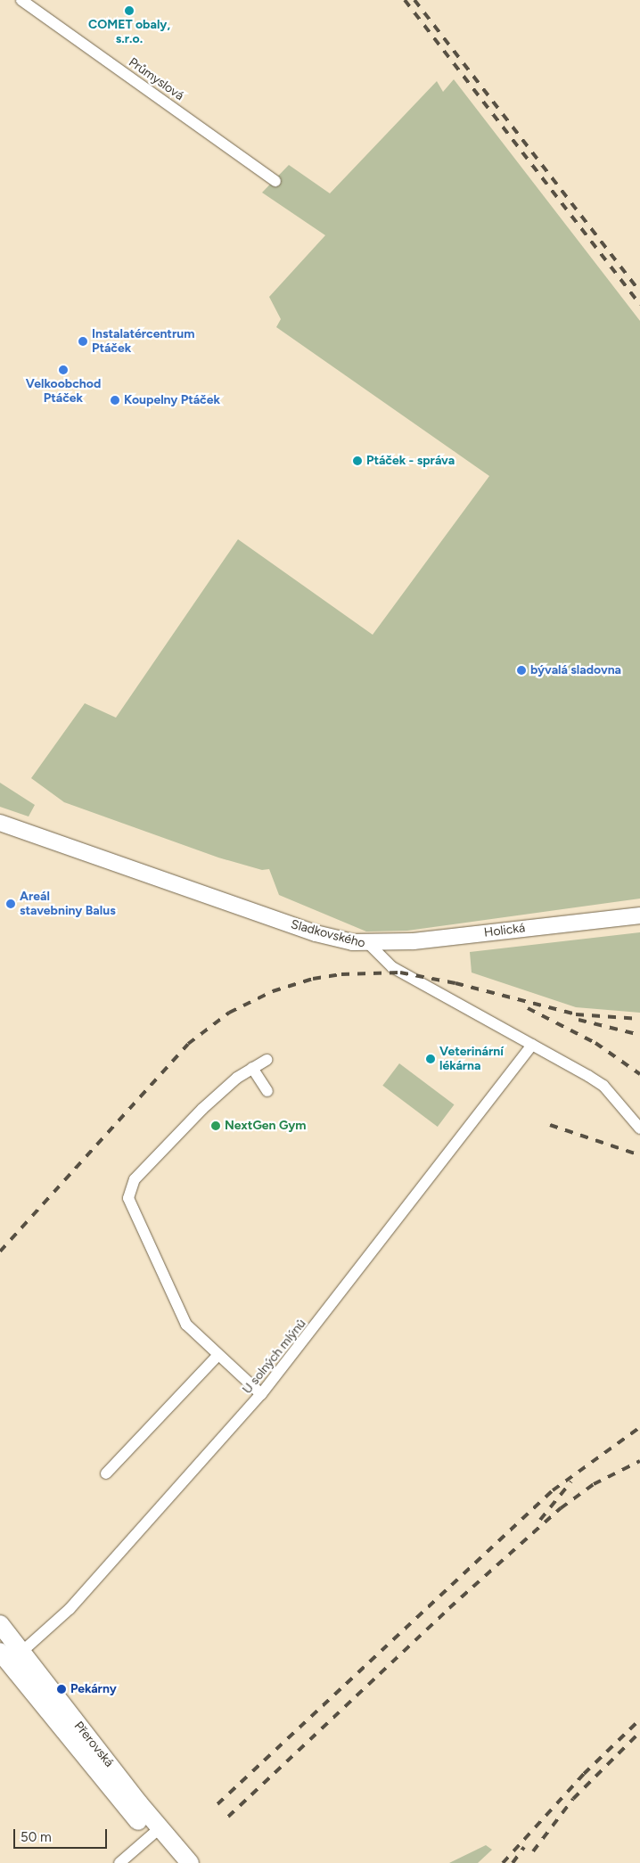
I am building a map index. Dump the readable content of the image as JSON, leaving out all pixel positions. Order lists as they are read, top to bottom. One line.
{"streets":{"main road":["Přerovská"],"street":["Průmyslová","Holická","Sladkovského","U solných mlýnů"]},"crossings":[["Holická","Sladkovského"],["Sladkovského","U solných mlýnů"],["U solných mlýnů","Přerovská"]],"places":["COMET obaly, s.r.o.","Instalatércentrum Ptáček","Velkoobchod Ptáček","Koupelny Ptáček","Ptáček - správa","bývalá sladovna","Areál stavebniny Balus","Veterinární lékárna","NextGen Gym","Pekárny"],"scale_bar":"50 m"}
